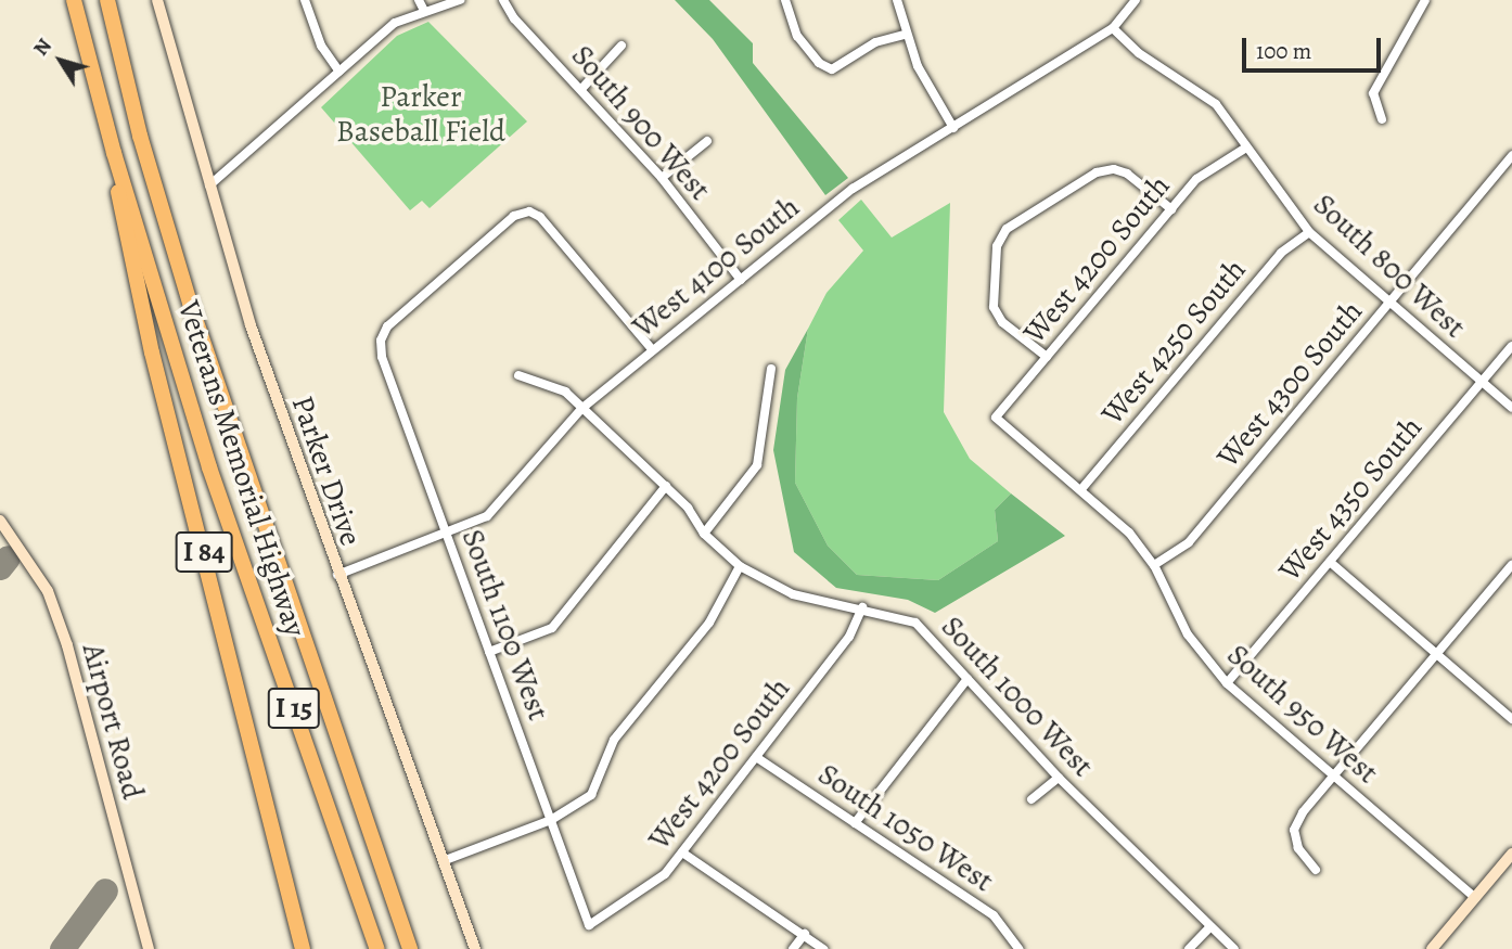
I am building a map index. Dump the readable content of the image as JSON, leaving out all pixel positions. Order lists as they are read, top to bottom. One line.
{"streets":{"highway":["Veterans Memorial Highway","I 84","I 15"],"street":["South 900 West","West 4200 South","South 800 West","West 4100 South","West 4250 South","West 4300 South","Parker Drive","West 4350 South","South 1100 West","South 1000 West","South 950 West","Airport Road","South 1050 West"]},"crossings":[["South 900 West","West 4100 South"],["West 4200 South","South 800 West"],["West 4200 South","South 1100 West"],["West 4200 South","South 1000 West"],["West 4200 South","South 950 West"],["West 4200 South","South 1050 West"],["South 800 West","West 4100 South"],["South 800 West","West 4250 South"],["South 800 West","West 4300 South"],["South 800 West","West 4350 South"],["West 4100 South","Parker Drive"],["West 4100 South","South 1100 West"],["West 4100 South","South 1000 West"],["West 4250 South","South 950 West"],["West 4300 South","South 950 West"],["Veterans Memorial Highway","I 84"],["West 4350 South","South 950 West"]],"parks":["Parker Baseball Field"],"scale_bar":"100 m","north":"top left"}
